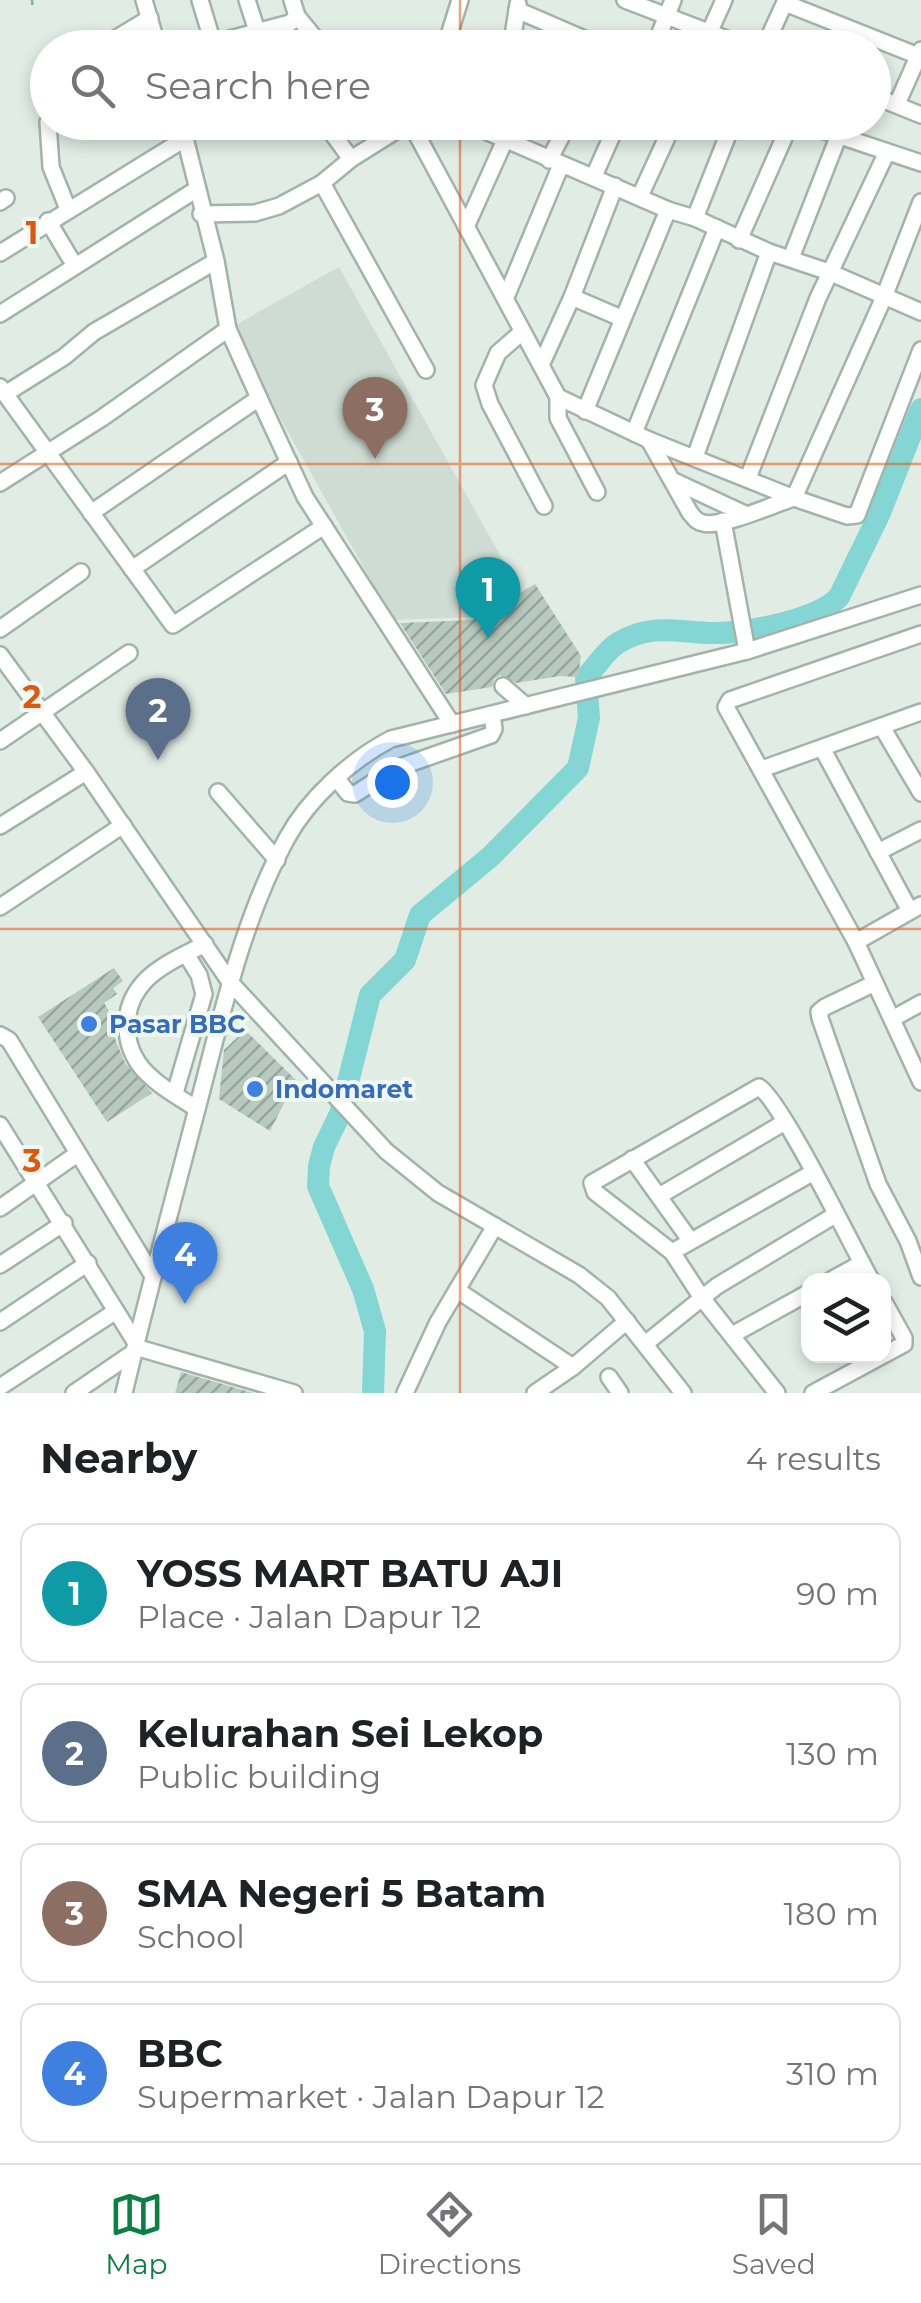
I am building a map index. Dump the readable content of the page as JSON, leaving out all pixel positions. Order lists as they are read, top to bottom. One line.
{"places":["Pasar BBC","Indomaret"],"page":{"search":"Search here","pins":["3","1","2","4"],"heading":["Nearby","4 results"],"list":[{"mark":"1","name":"YOSS MART BATU AJI","note":"Place · Jalan Dapur 12","value":"90 m"},{"mark":"2","name":"Kelurahan Sei Lekop","note":"Public building","value":"130 m"},{"mark":"3","name":"SMA Negeri 5 Batam","note":"School","value":"180 m"},{"mark":"4","name":"BBC","note":"Supermarket · Jalan Dapur 12","value":"310 m"}],"nav":["Map","Directions","Saved"]},"grid":{"rows":["1","2","3"]}}
